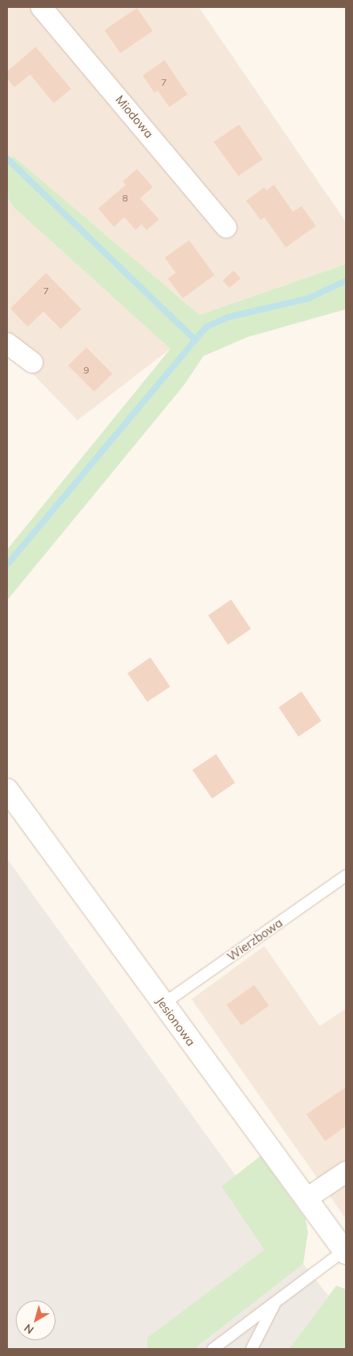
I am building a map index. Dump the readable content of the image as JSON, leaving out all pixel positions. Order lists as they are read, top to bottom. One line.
{"streets":{"street":["Miodowa","Jesionowa"],"lane":["Wierzbowa"]},"crossings":[["Wierzbowa","Jesionowa"]],"house_numbers":["7","8","7","9"],"north":"bottom left"}
